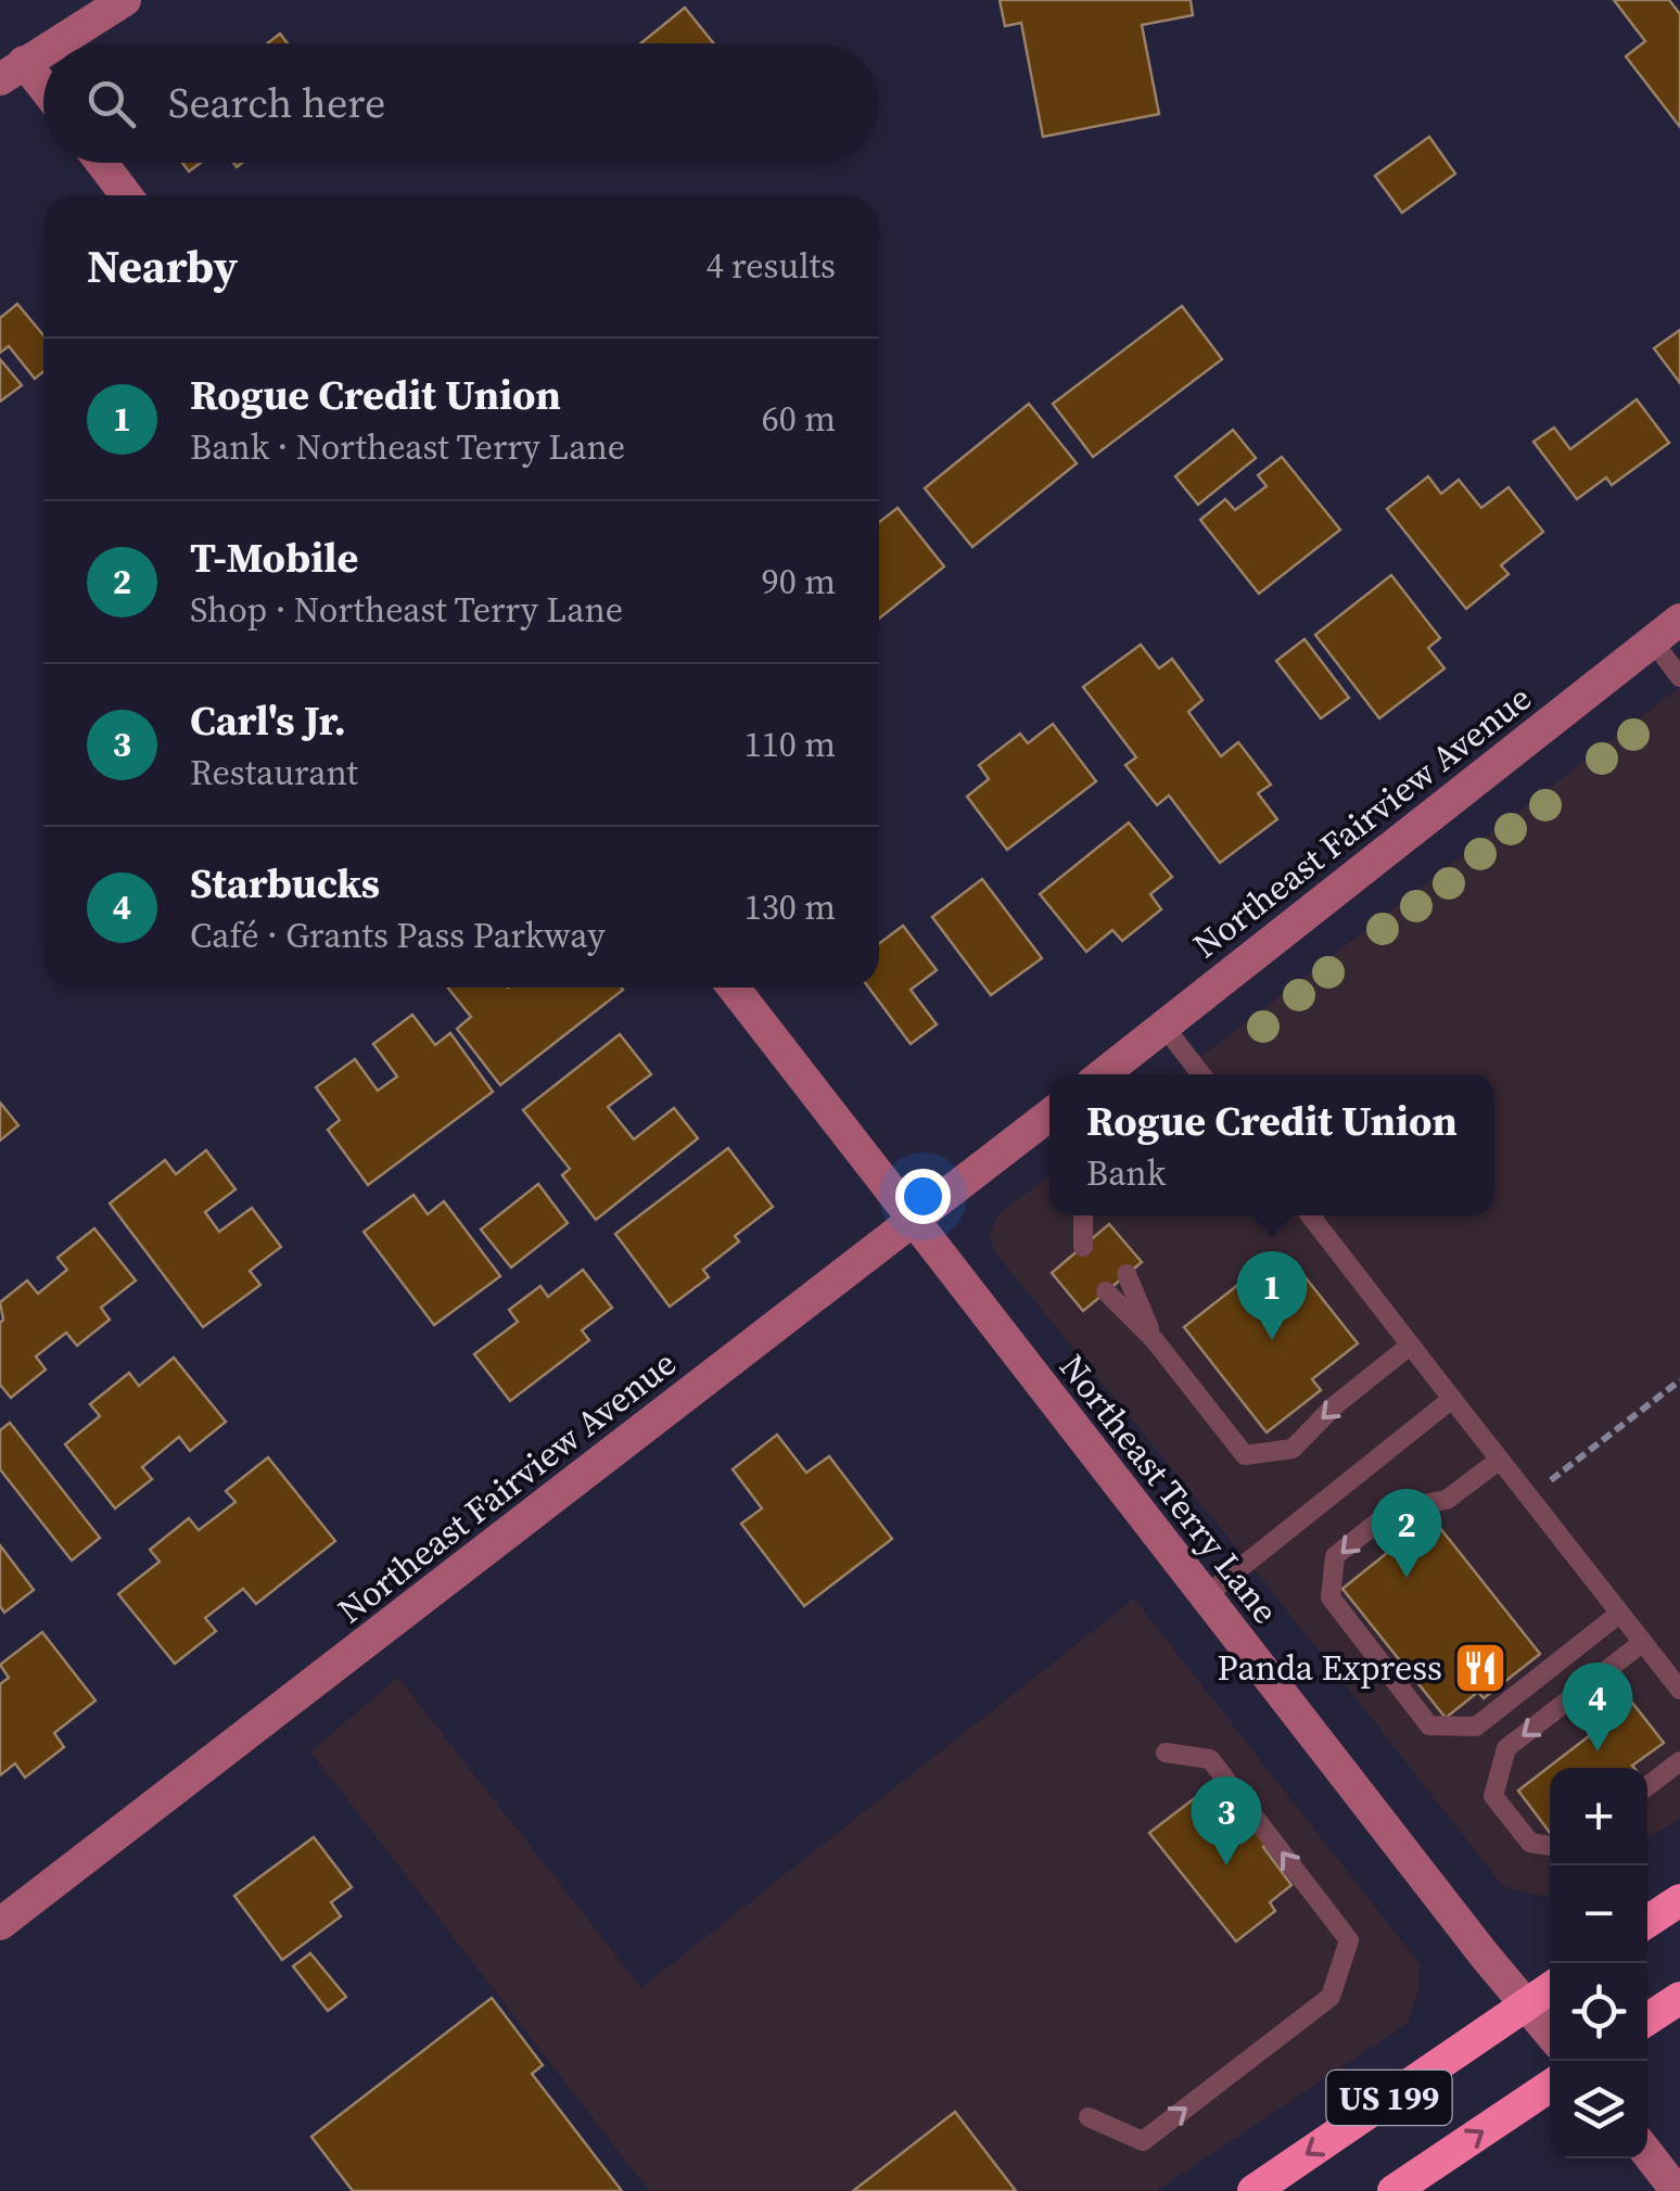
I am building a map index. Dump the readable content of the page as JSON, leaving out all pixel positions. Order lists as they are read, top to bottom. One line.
{"streets":{"highway":["US 199"],"street":["Northeast Fairview Avenue","Northeast Terry Lane"]},"crossings":[["Northeast Fairview Avenue","Northeast Terry Lane"],["Northeast Terry Lane","US 199"]],"places":{"restaurant":["Panda Express"]},"page":{"search":"Search here","heading":["Nearby","4 results"],"list":[{"mark":"1","name":"Rogue Credit Union","note":"Bank · Northeast Terry Lane","value":"60 m"},{"mark":"2","name":"T-Mobile","note":"Shop · Northeast Terry Lane","value":"90 m"},{"mark":"3","name":"Carl's Jr.","note":"Restaurant","value":"110 m"},{"mark":"4","name":"Starbucks","note":"Café · Grants Pass Parkway","value":"130 m"}],"popup":["Rogue Credit Union","Bank"],"pins":["1","2","4","3"],"map_buttons":["+","−"]}}
